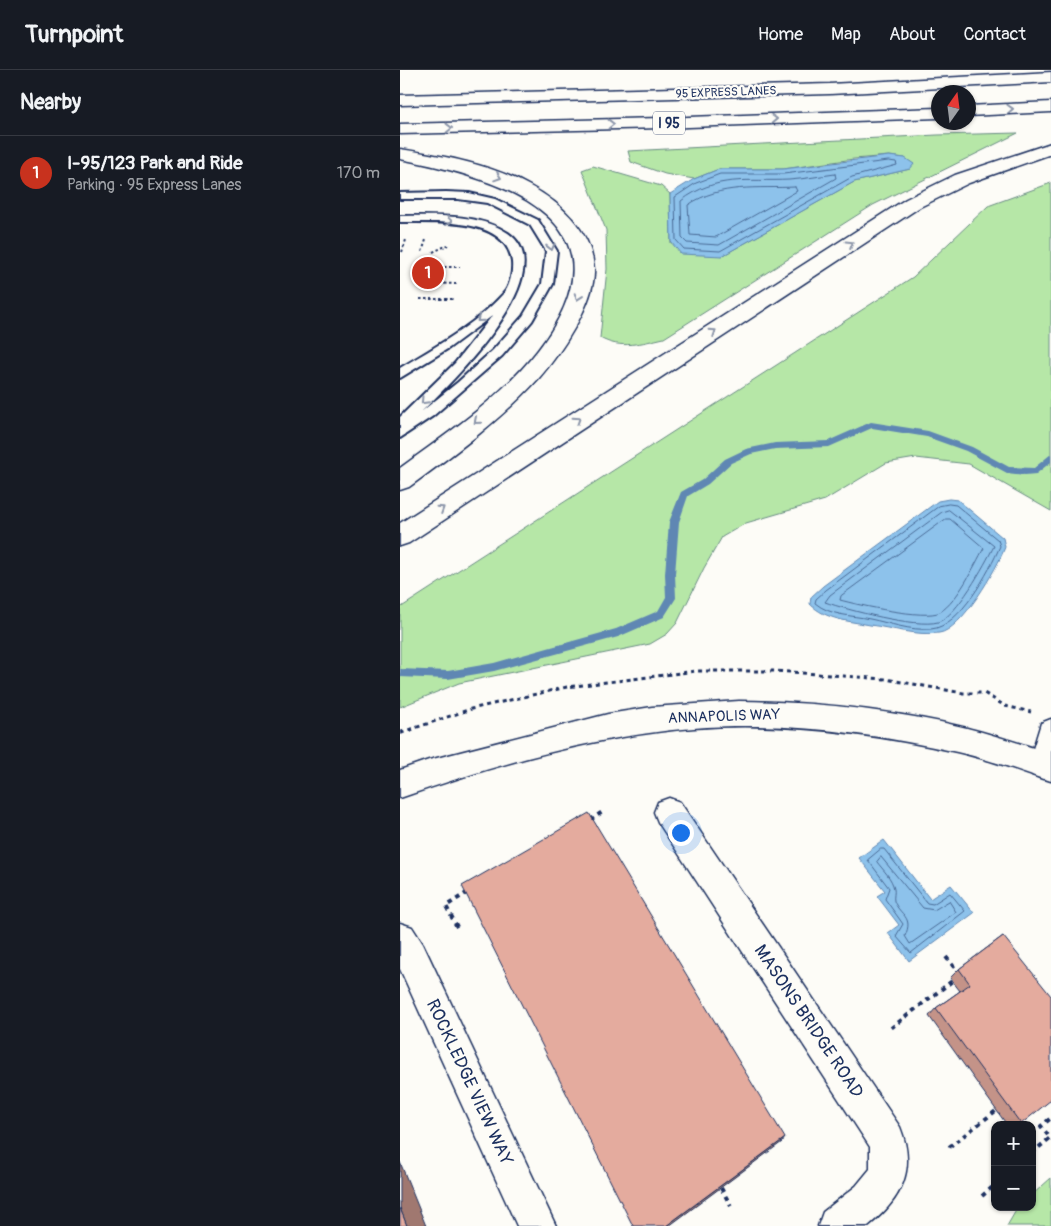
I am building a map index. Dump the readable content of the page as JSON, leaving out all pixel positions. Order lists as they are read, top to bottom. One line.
{"streets":{"main road":["95 EXPRESS LANES","I 95","ANNAPOLIS WAY","MASONS BRIDGE ROAD","ROCKLEDGE VIEW WAY"]},"north":"top","page":{"header":"Turnpoint","nav":["Home","Map","About","Contact"],"heading":"Nearby","list":[{"mark":"1","name":"I-95/123 Park and Ride","note":"Parking · 95 Express Lanes","value":"170 m"}],"pins":"1","map_buttons":["+","−"]}}
